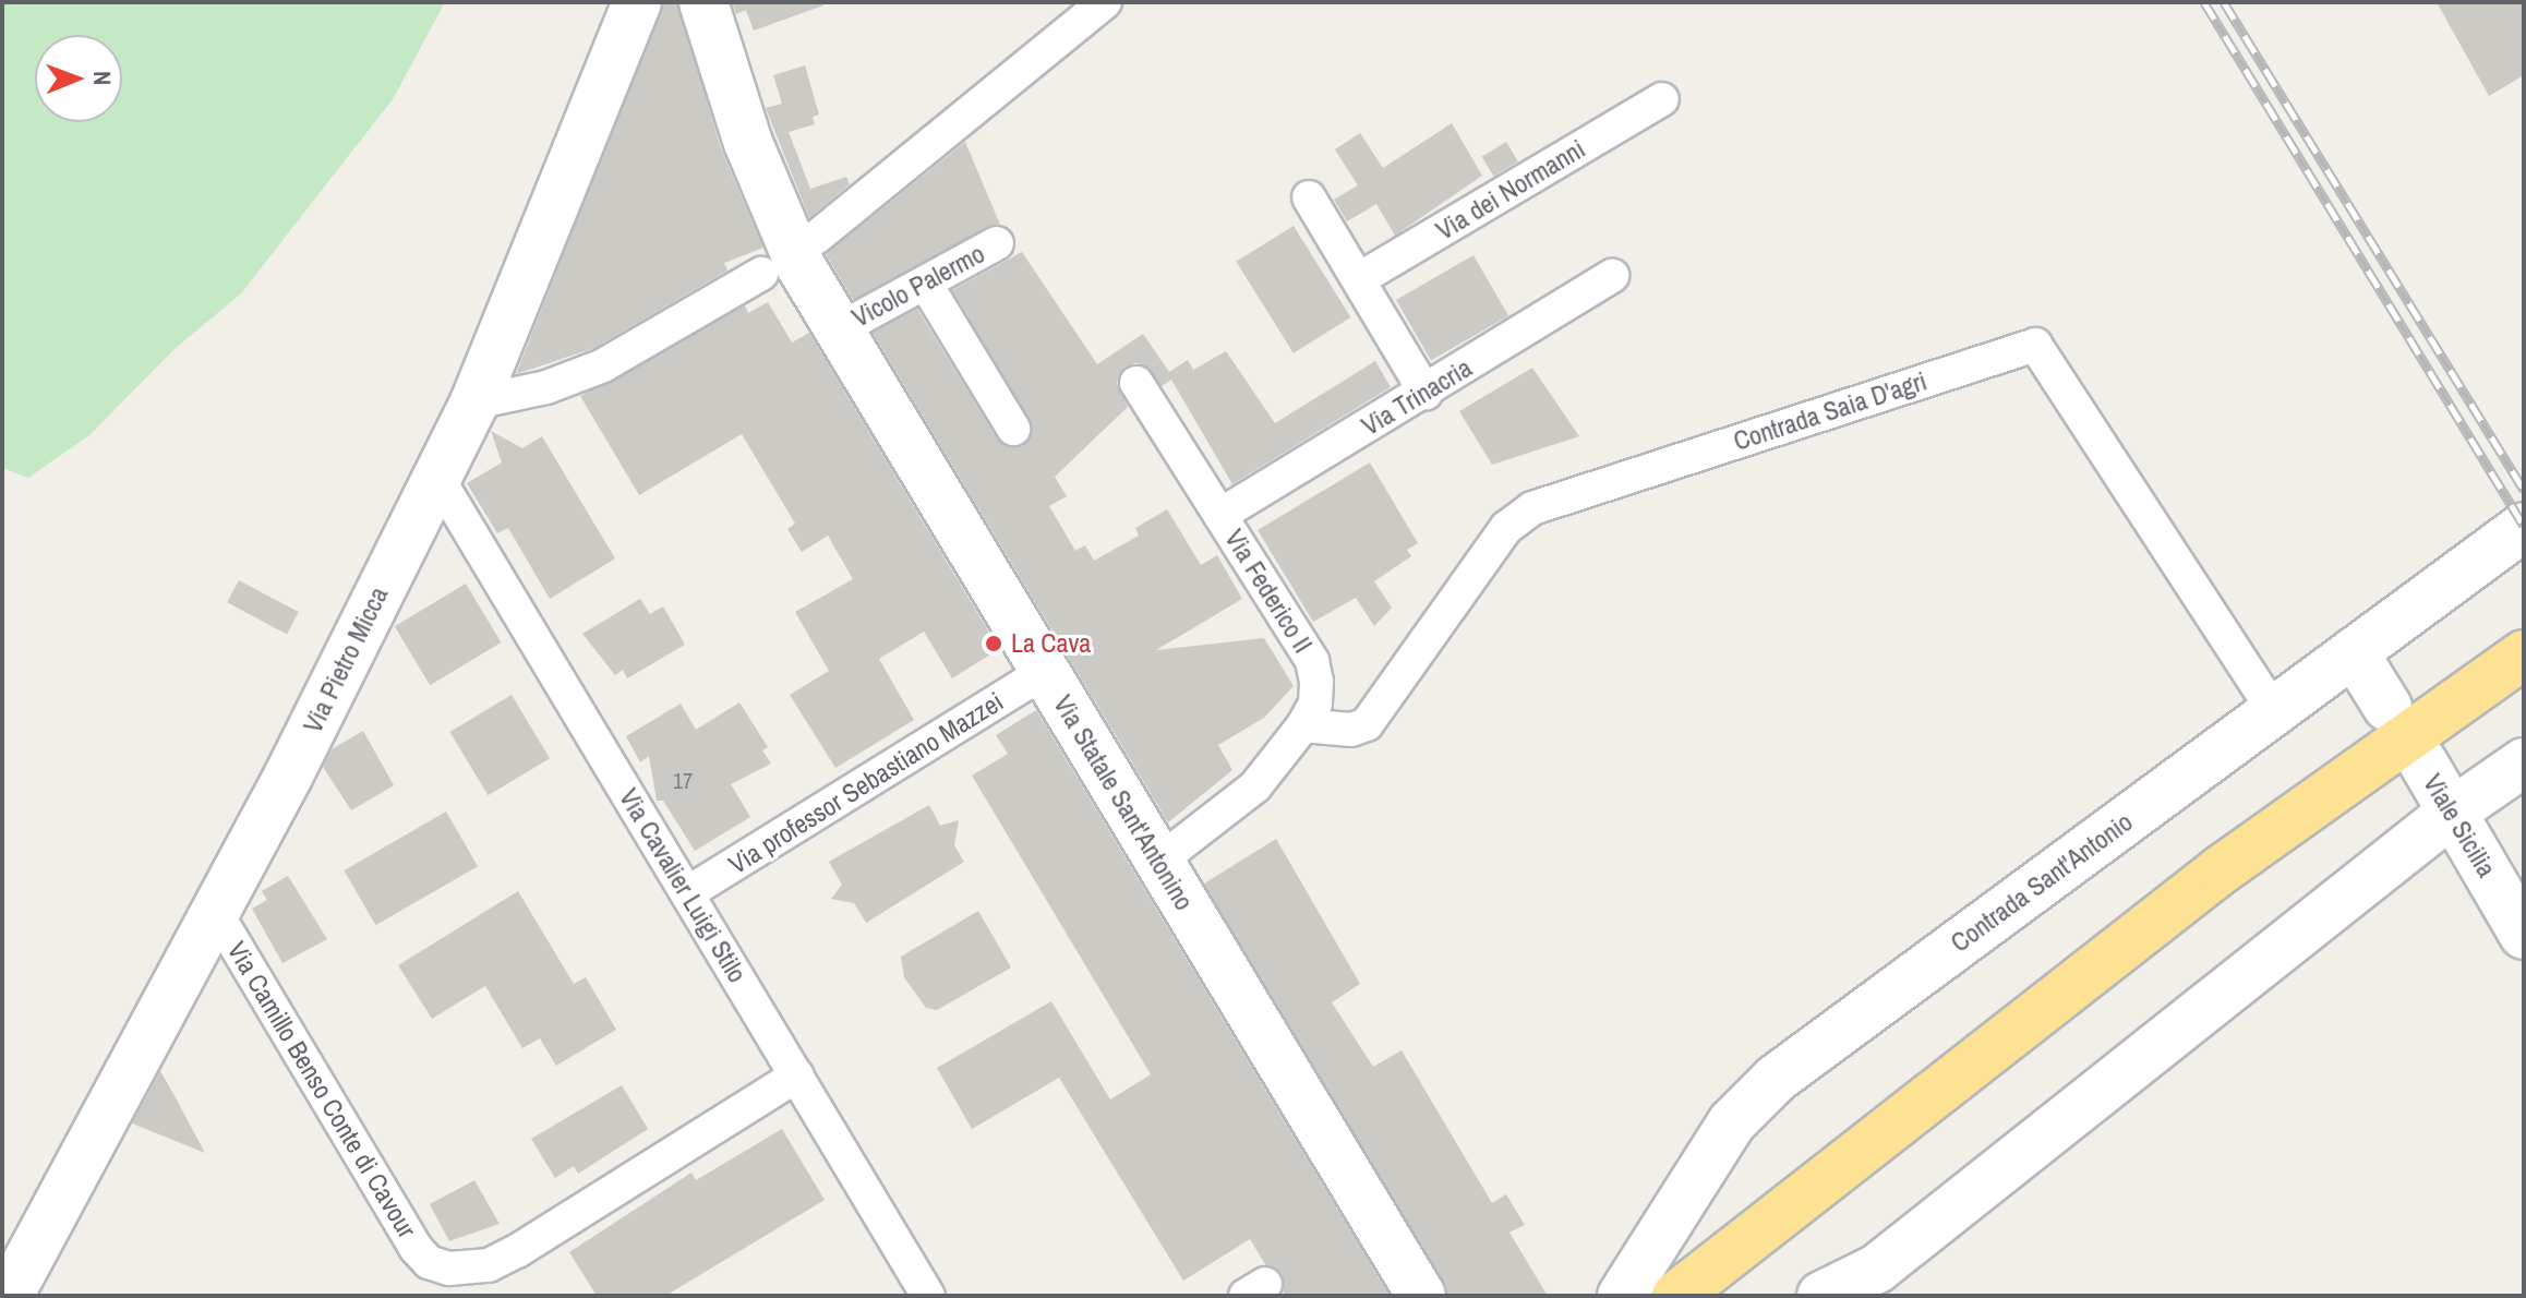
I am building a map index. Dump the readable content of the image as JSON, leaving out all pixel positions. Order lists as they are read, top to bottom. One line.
{"streets":{"street":["Via dei Normanni","Vicolo Palermo","Via Trinacria","Contrada Saia D'agri","Via Federico II","Via Pietro Micca","Via professor Sebastiano Mazzei","Via Statale Sant'Antonino","Viale Sicilia","Contrada Sant'Antonio","Via Cavalier Luigi Stilo","Via Camillo Benso Conte di Cavour"]},"crossings":[["Vicolo Palermo","Via Statale Sant'Antonino"],["Via Trinacria","Via Federico II"],["Contrada Saia D'agri","Via Federico II"],["Contrada Saia D'agri","Contrada Sant'Antonio"],["Via Federico II","Via Statale Sant'Antonino"],["Via Pietro Micca","Via Cavalier Luigi Stilo"],["Via Pietro Micca","Via Camillo Benso Conte di Cavour"],["Via professor Sebastiano Mazzei","Via Statale Sant'Antonino"],["Via professor Sebastiano Mazzei","Via Cavalier Luigi Stilo"],["Via Cavalier Luigi Stilo","Via Camillo Benso Conte di Cavour"]],"places":["La Cava"],"house_numbers":["17"],"north":"right"}
